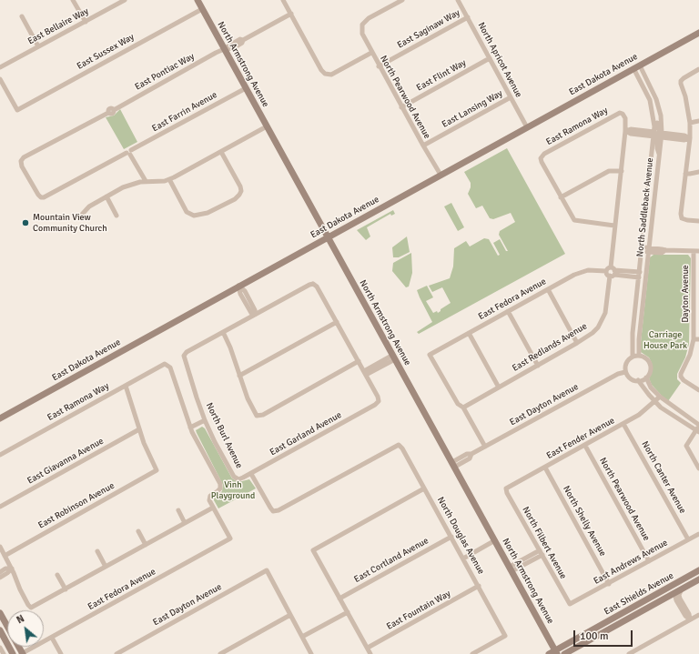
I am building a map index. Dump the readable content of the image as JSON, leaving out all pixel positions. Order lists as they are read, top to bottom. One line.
{"streets":{"street":["East Bellaire Way","East Saginaw Way","East Sussex Way","North Apricot Avenue","North Armstrong Avenue","East Pontiac Way","East Dakota Avenue","East Flint Way","North Pearwood Avenue","East Lansing Way","East Farrin Avenue","East Ramona Way","North Saddleback Avenue","Dayton Avenue","East Fedora Avenue","East Redlands Avenue","East Dayton Avenue","East Garland Avenue","North Burl Avenue","East Fender Avenue","East Giavanna Avenue","North Canter Avenue","East Robinson Avenue","North Shelly Avenue","North Douglas Avenue","North Filbert Avenue","East Cortland Avenue","East Andrews Avenue","East Shields Avenue","East Fountain Way"]},"crossings":[["East Saginaw Way","North Apricot Avenue"],["East Saginaw Way","North Pearwood Avenue"],["East Sussex Way","North Armstrong Avenue"],["North Apricot Avenue","East Dakota Avenue"],["North Apricot Avenue","East Flint Way"],["North Apricot Avenue","East Lansing Way"],["North Armstrong Avenue","East Pontiac Way"],["North Armstrong Avenue","East Dakota Avenue"],["North Armstrong Avenue","East Farrin Avenue"],["North Armstrong Avenue","East Dayton Avenue"],["North Armstrong Avenue","East Shields Avenue"],["East Pontiac Way","East Farrin Avenue"],["East Dakota Avenue","North Pearwood Avenue"],["East Dakota Avenue","North Saddleback Avenue"],["East Flint Way","North Pearwood Avenue"],["North Pearwood Avenue","East Lansing Way"],["North Pearwood Avenue","East Fender Avenue"],["North Pearwood Avenue","East Andrews Avenue"],["East Ramona Way","East Redlands Avenue"],["North Saddleback Avenue","East Dayton Avenue"],["East Fedora Avenue","East Redlands Avenue"],["East Garland Avenue","North Burl Avenue"],["North Burl Avenue","North Douglas Avenue"],["East Fender Avenue","North Canter Avenue"],["East Fender Avenue","North Shelly Avenue"],["East Fender Avenue","North Filbert Avenue"],["East Giavanna Avenue","East Robinson Avenue"],["North Canter Avenue","East Andrews Avenue"],["North Shelly Avenue","East Andrews Avenue"],["North Douglas Avenue","East Cortland Avenue"],["North Douglas Avenue","East Fountain Way"],["North Filbert Avenue","East Andrews Avenue"]],"parks":["Carriage House Park","Vinh Playground"],"places":["Mountain View Community Church"],"scale_bar":"100 m","north":"top left"}
